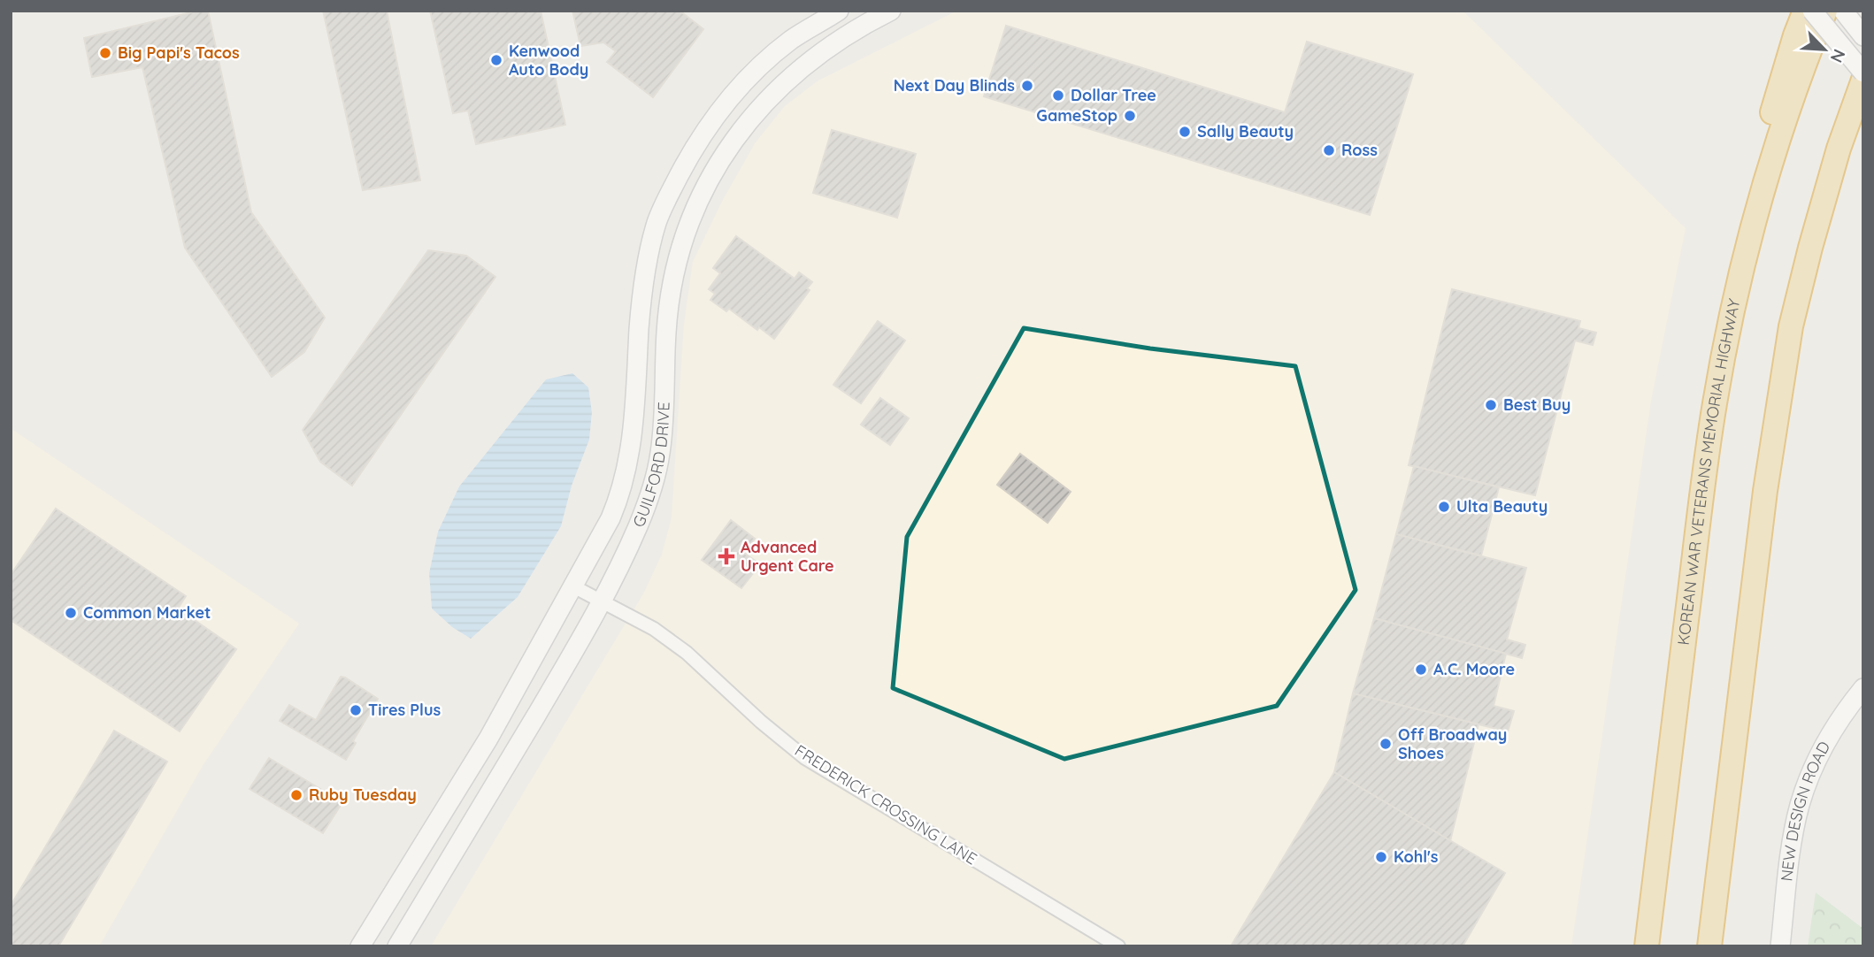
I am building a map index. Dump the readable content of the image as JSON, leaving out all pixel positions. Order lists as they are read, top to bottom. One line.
{"streets":{"highway":["KOREAN WAR VETERANS MEMORIAL HIGHWAY"],"main road":["GUILFORD DRIVE","NEW DESIGN ROAD"],"street":["FREDERICK CROSSING LANE"]},"crossings":[["GUILFORD DRIVE","FREDERICK CROSSING LANE"]],"places":{"other":["Big Papi's Tacos","Kenwood Auto Body","Next Day Blinds","Dollar Tree","GameStop","Sally Beauty","Ross","Best Buy","Ulta Beauty","Common Market","A.C. Moore","Tires Plus","Off Broadway Shoes","Ruby Tuesday","Kohl's"],"health":["Advanced Urgent Care"]},"north":"bottom right"}
